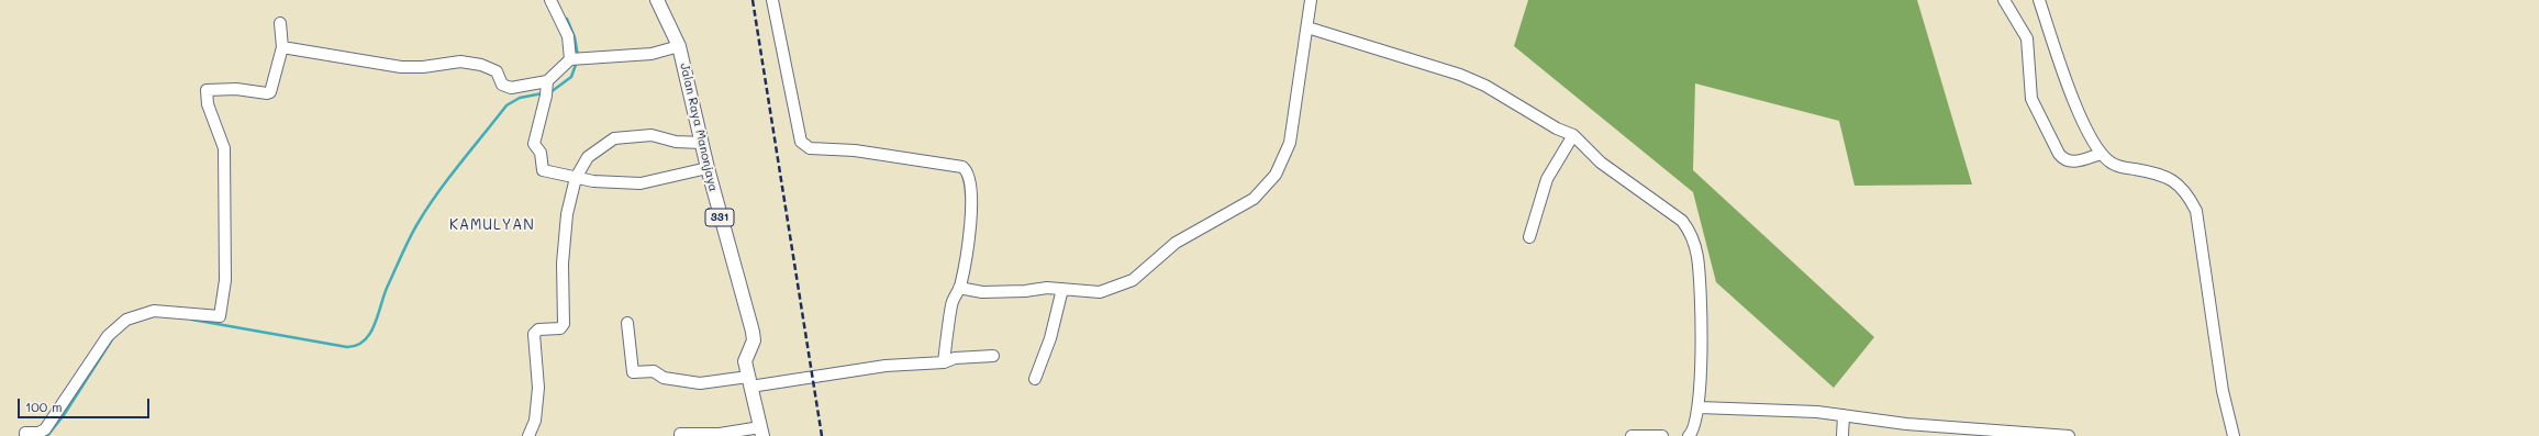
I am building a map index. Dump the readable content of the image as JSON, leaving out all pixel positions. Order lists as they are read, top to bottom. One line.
{"streets":{"main road":["Jalan Raya Manonjaya","331"]},"districts":["KAMULYAN"],"scale_bar":"100 m"}
